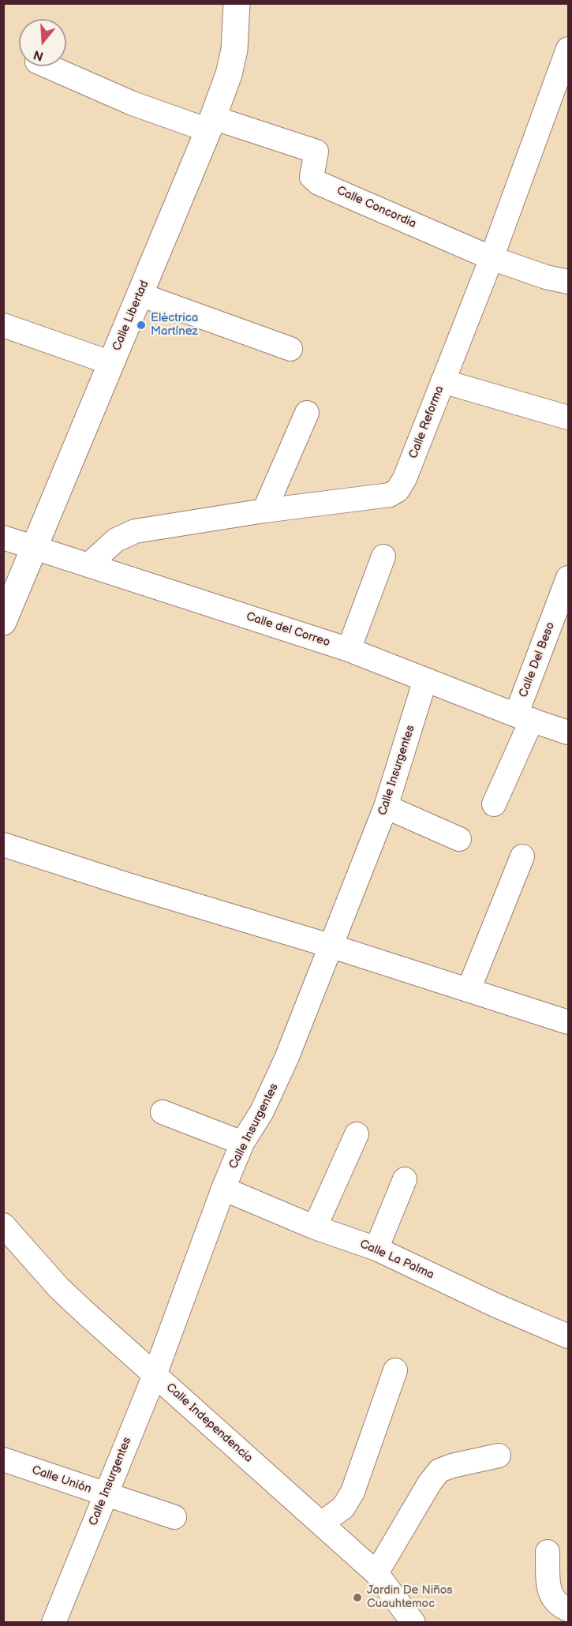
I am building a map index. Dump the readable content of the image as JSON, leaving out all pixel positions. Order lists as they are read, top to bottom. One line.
{"streets":{"main road":["Calle Libertad"],"street":["Calle Concordia","Calle Reforma","Calle del Correo","Calle Del Beso","Calle Insurgentes","Calle La Palma","Calle Independencia","Calle Unión"]},"crossings":[["Calle Concordia","Calle Libertad"],["Calle Concordia","Calle Reforma"],["Calle Libertad","Calle del Correo"],["Calle Reforma","Calle del Correo"],["Calle del Correo","Calle Del Beso"],["Calle del Correo","Calle Insurgentes"],["Calle Insurgentes","Calle La Palma"],["Calle Insurgentes","Calle Independencia"],["Calle Insurgentes","Calle Unión"]],"places":["Eléctrica Martínez","Jardin De Niños Cuauhtemoc"],"north":"bottom"}
